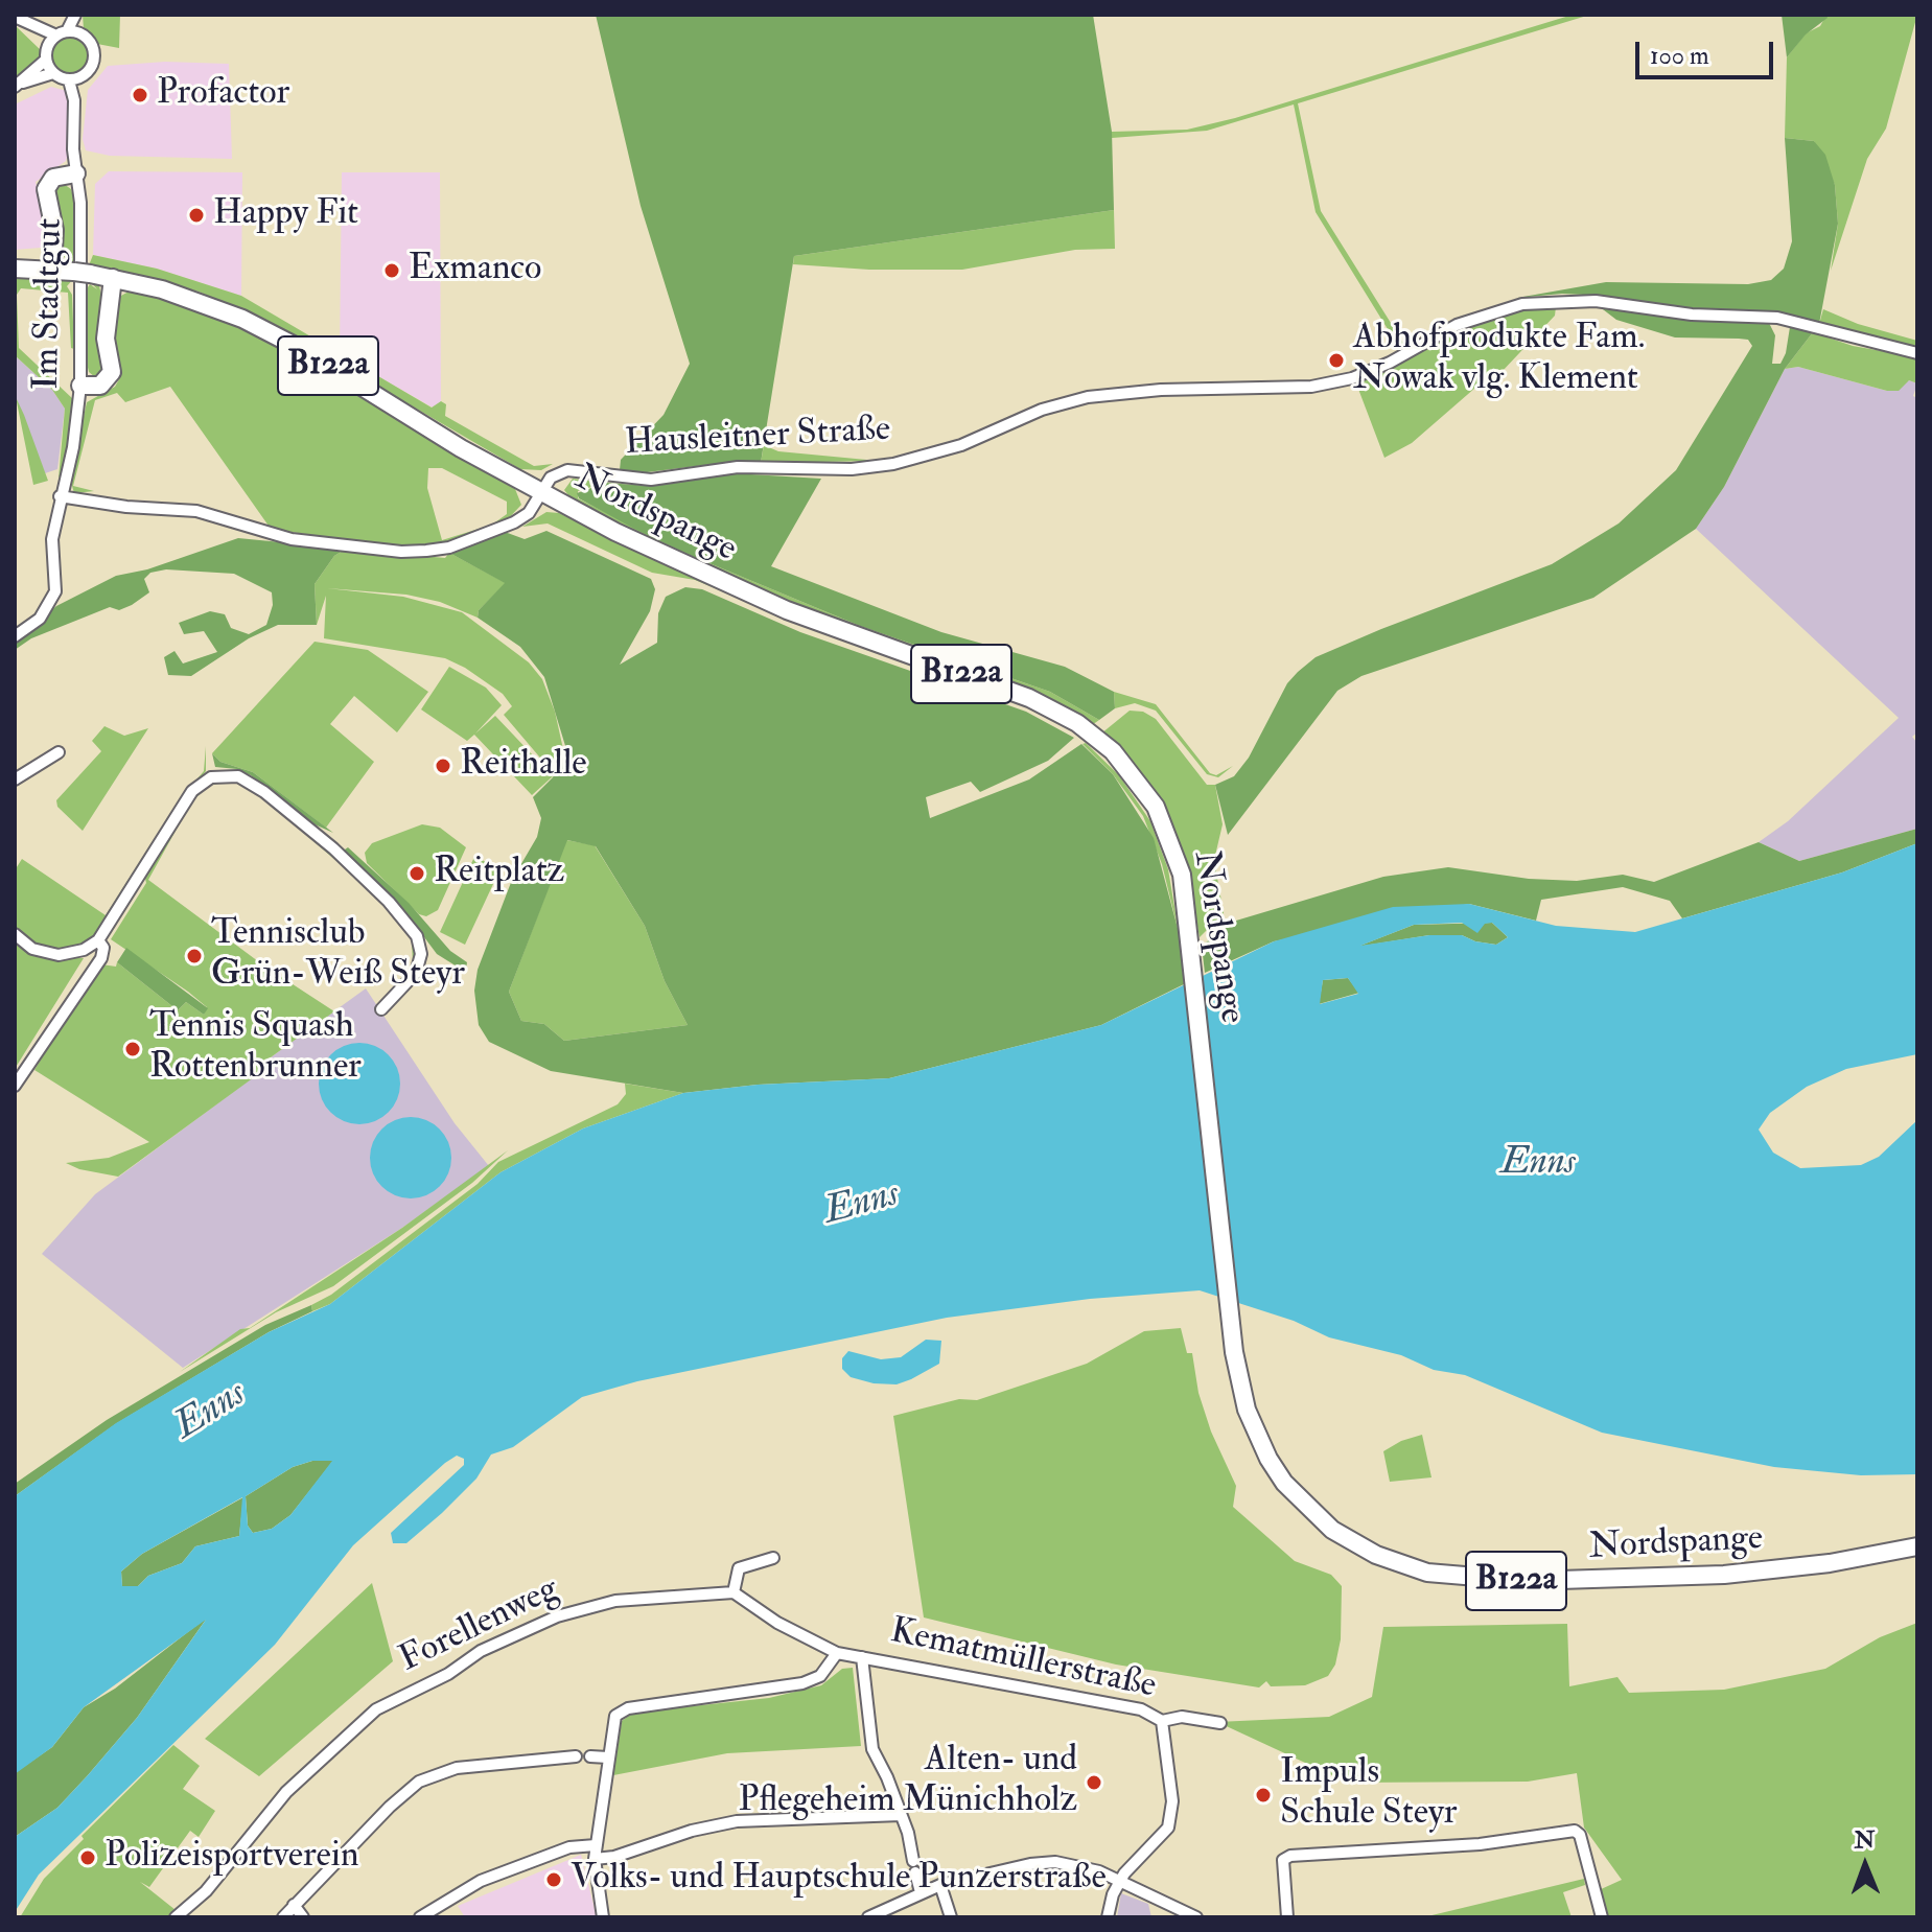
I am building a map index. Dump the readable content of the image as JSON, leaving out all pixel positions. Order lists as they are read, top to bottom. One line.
{"streets":{"main road":["B122a","Nordspange"],"street":["Im Stadtgut","Hausleitner Straße","Forellenweg","Kematmüllerstraße"]},"crossings":[["Im Stadtgut","Hausleitner Straße"],["Hausleitner Straße","Nordspange"],["Forellenweg","Kematmüllerstraße"]],"water":["Enns"],"places":["Profactor","Happy Fit","Exmanco","Abhofprodukte Fam. Nowak vlg. Klement","Reithalle","Reitplatz","Tennisclub Grün-Weiß Steyr","Tennis Squash Rottenbrunner","Alten- und Pflegeheim Münichholz","Impuls Schule Steyr","Polizeisportverein","Volks- und Hauptschule Punzerstraße"],"scale_bar":"100 m","north":"top"}
